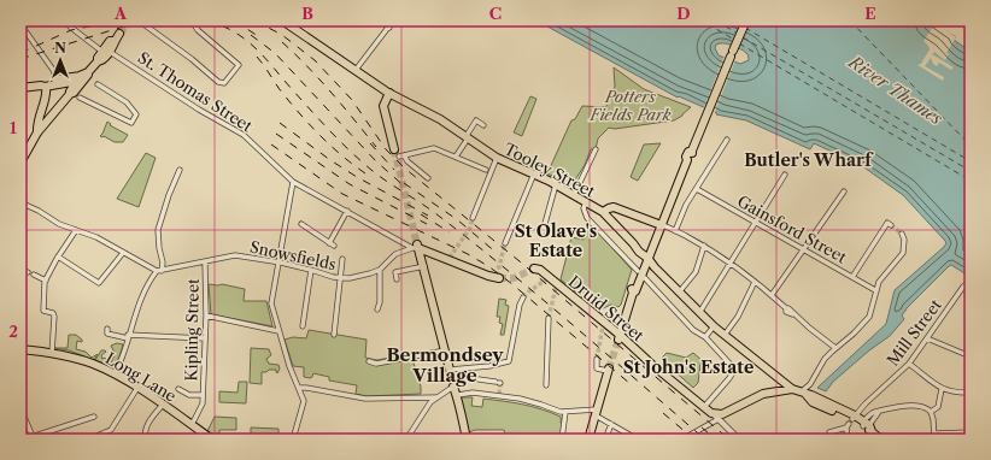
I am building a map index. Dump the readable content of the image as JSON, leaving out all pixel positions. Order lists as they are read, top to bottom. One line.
{"streets":{"main road":["Tooley Street","Druid Street","Long Lane"],"street":["St. Thomas Street","Gainsford Street","Snowsfields","Kipling Street","Mill Street"]},"crossings":[["St. Thomas Street","Snowsfields"],["Tooley Street","Mill Street"],["Snowsfields","Kipling Street"],["Kipling Street","Long Lane"]],"districts":["Butler's Wharf","St Olave's Estate","Bermondsey Village","St John's Estate"],"water":["River Thames"],"parks":["Potters Fields Park"],"north":"top","grid":{"columns":["A","B","C","D","E"],"rows":["1","2"]}}
